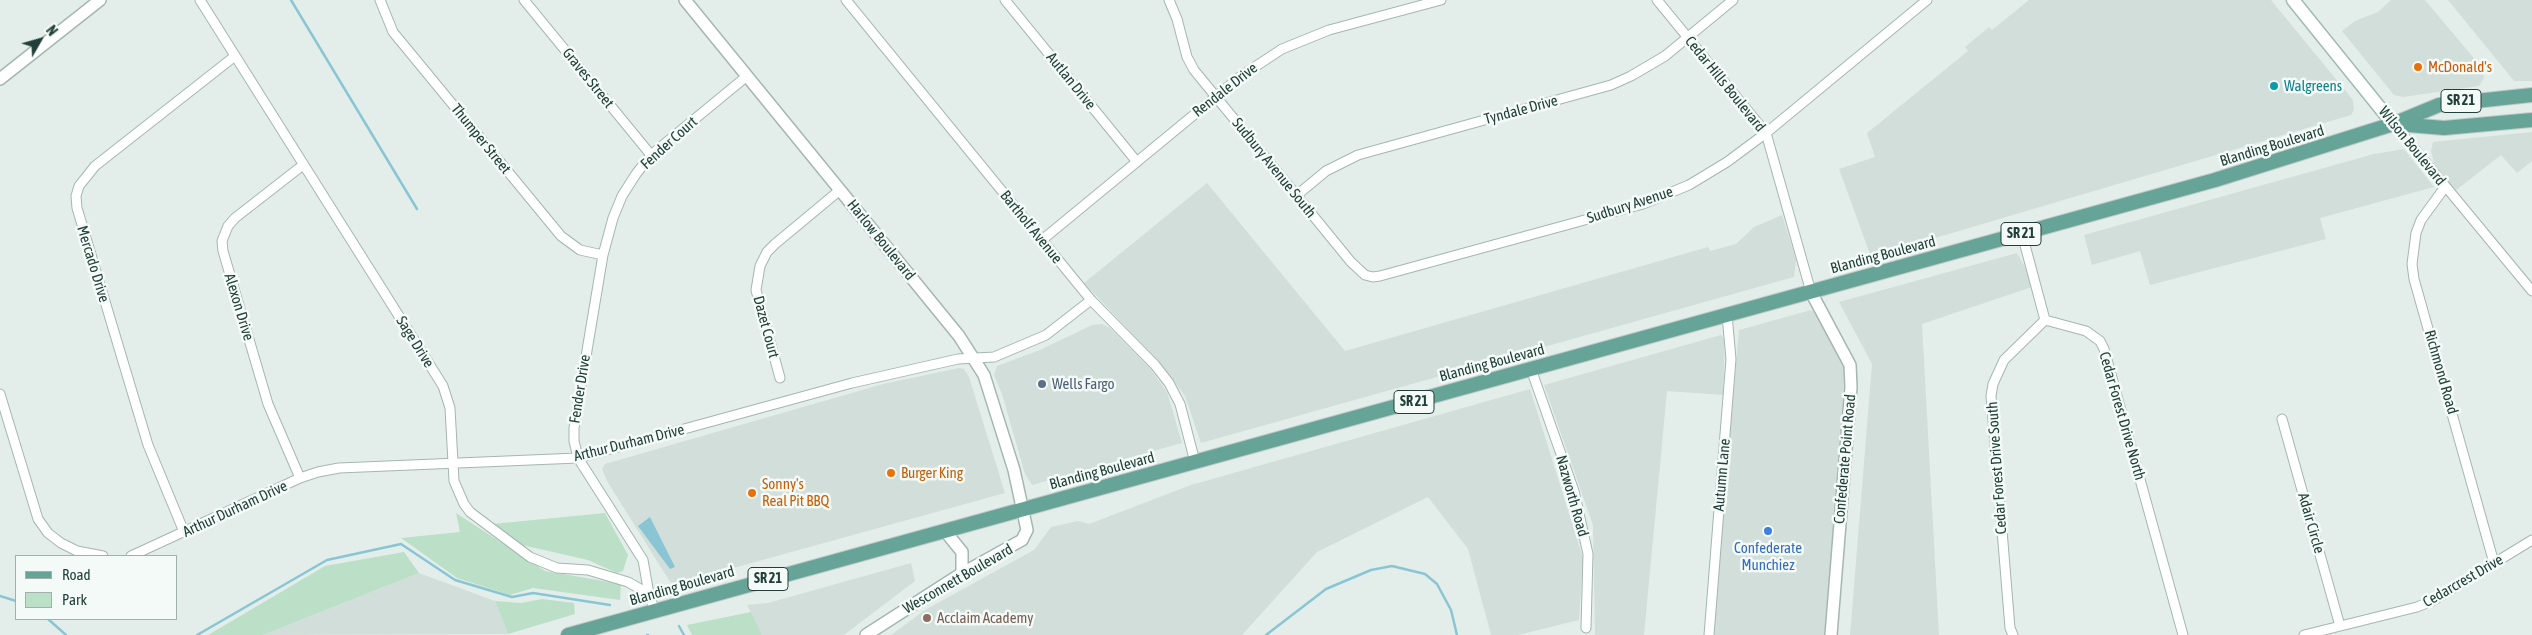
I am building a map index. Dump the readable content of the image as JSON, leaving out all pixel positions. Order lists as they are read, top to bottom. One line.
{"streets":{"main road":["SR 21","Blanding Boulevard","Wilson Boulevard"],"street":["Graves Street","Autlan Drive","Cedar Hills Boulevard","Rendale Drive","Tyndale Drive","Thumper Street","Fender Court","Sudbury Avenue South","Sudbury Avenue","Bartholf Avenue","Harlow Boulevard","Mercado Drive","Alexon Drive","Dazet Court","Sage Drive","Richmond Road","Fender Drive","Cedar Forest Drive North","Arthur Durham Drive","Confederate Point Road","Cedar Forest Drive South","Autumn Lane","Nazworth Road","Adair Circle","Wesconnett Boulevard","Cedarcrest Drive"]},"crossings":[["Graves Street","Fender Court"],["Autlan Drive","Rendale Drive"],["Cedar Hills Boulevard","Tyndale Drive"],["Cedar Hills Boulevard","Blanding Boulevard"],["Cedar Hills Boulevard","Sudbury Avenue"],["Cedar Hills Boulevard","Confederate Point Road"],["Rendale Drive","Sudbury Avenue South"],["Rendale Drive","Bartholf Avenue"],["Tyndale Drive","Sudbury Avenue South"],["Thumper Street","Fender Court"],["Thumper Street","Fender Drive"],["Fender Court","Harlow Boulevard"],["Fender Court","Fender Drive"],["Blanding Boulevard","Wilson Boulevard"],["Blanding Boulevard","Bartholf Avenue"],["Blanding Boulevard","Harlow Boulevard"],["Blanding Boulevard","Confederate Point Road"],["Blanding Boulevard","Autumn Lane"],["Blanding Boulevard","Nazworth Road"],["Blanding Boulevard","Wesconnett Boulevard"],["Wilson Boulevard","Richmond Road"],["Sudbury Avenue South","Sudbury Avenue"],["Bartholf Avenue","Arthur Durham Drive"],["Harlow Boulevard","Dazet Court"],["Harlow Boulevard","Arthur Durham Drive"],["Harlow Boulevard","Wesconnett Boulevard"],["Mercado Drive","Sage Drive"],["Mercado Drive","Arthur Durham Drive"],["Alexon Drive","Sage Drive"],["Alexon Drive","Arthur Durham Drive"],["Sage Drive","Fender Drive"],["Sage Drive","Arthur Durham Drive"],["Richmond Road","Cedarcrest Drive"],["Fender Drive","Arthur Durham Drive"],["Cedar Forest Drive North","Cedar Forest Drive South"],["Adair Circle","Cedarcrest Drive"]],"places":["McDonald's","Walgreens","Wells Fargo","Burger King","Sonny's Real Pit BBQ","Confederate Munchiez","Acclaim Academy"],"legend":["Road","Park"],"north":"top right"}
